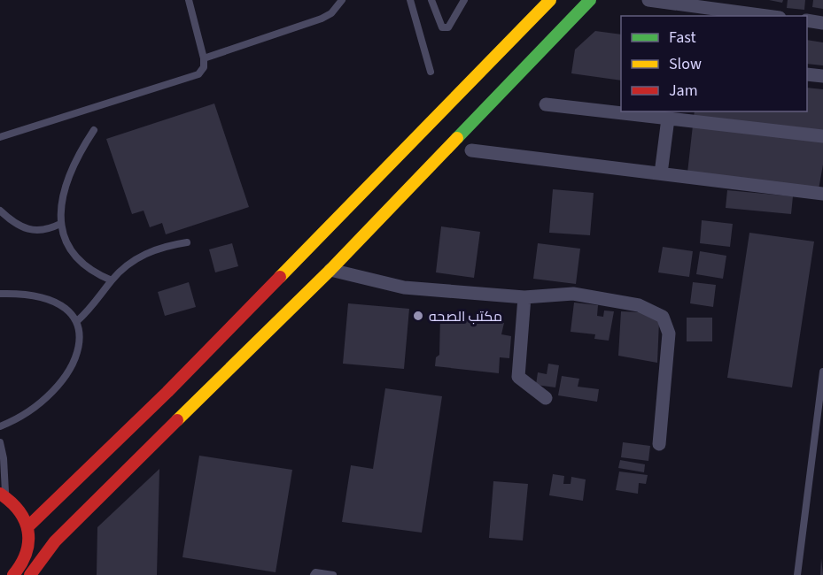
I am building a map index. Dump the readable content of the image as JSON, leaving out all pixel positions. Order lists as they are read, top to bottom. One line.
{"places":["مكتب الصحه"],"legend":["Fast","Slow","Jam"]}
